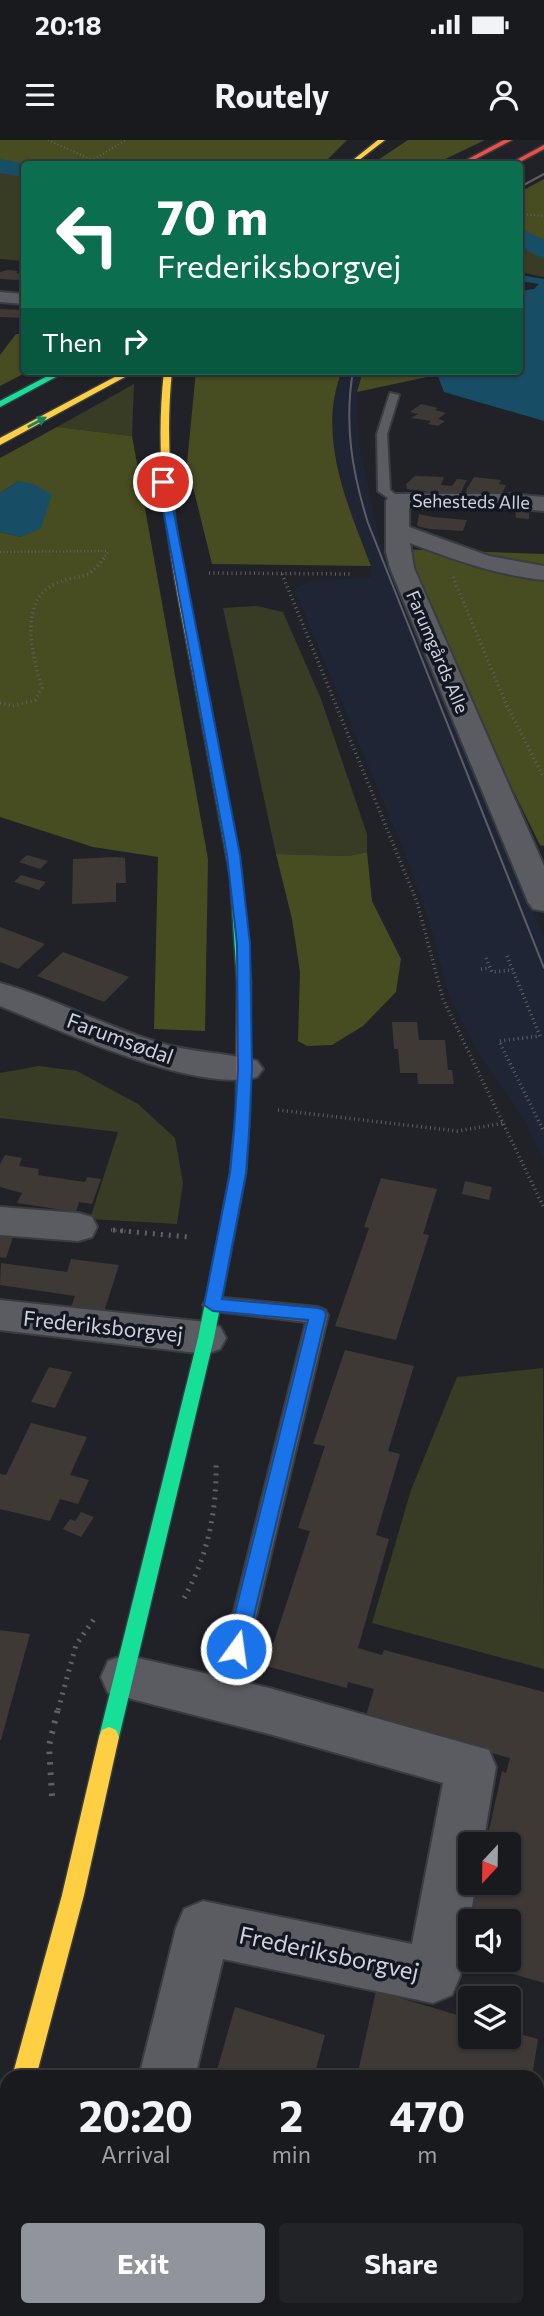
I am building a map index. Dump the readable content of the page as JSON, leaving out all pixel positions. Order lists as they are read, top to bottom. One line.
{"streets":{"main road":["Frederiksborgvej"],"street":["Sehesteds Alle","Farumgårds Alle","Farumsødal"]},"crossings":[["Sehesteds Alle","Farumgårds Alle"],["Farumsødal","Frederiksborgvej"]],"north":"bottom","page":{"status":"20:18","header":"Routely","turn":["70 m","Frederiksborgvej"],"then":"Then","eta":["20:20","Arrival","2","min","470","m"],"buttons":["Exit","Share"]}}
